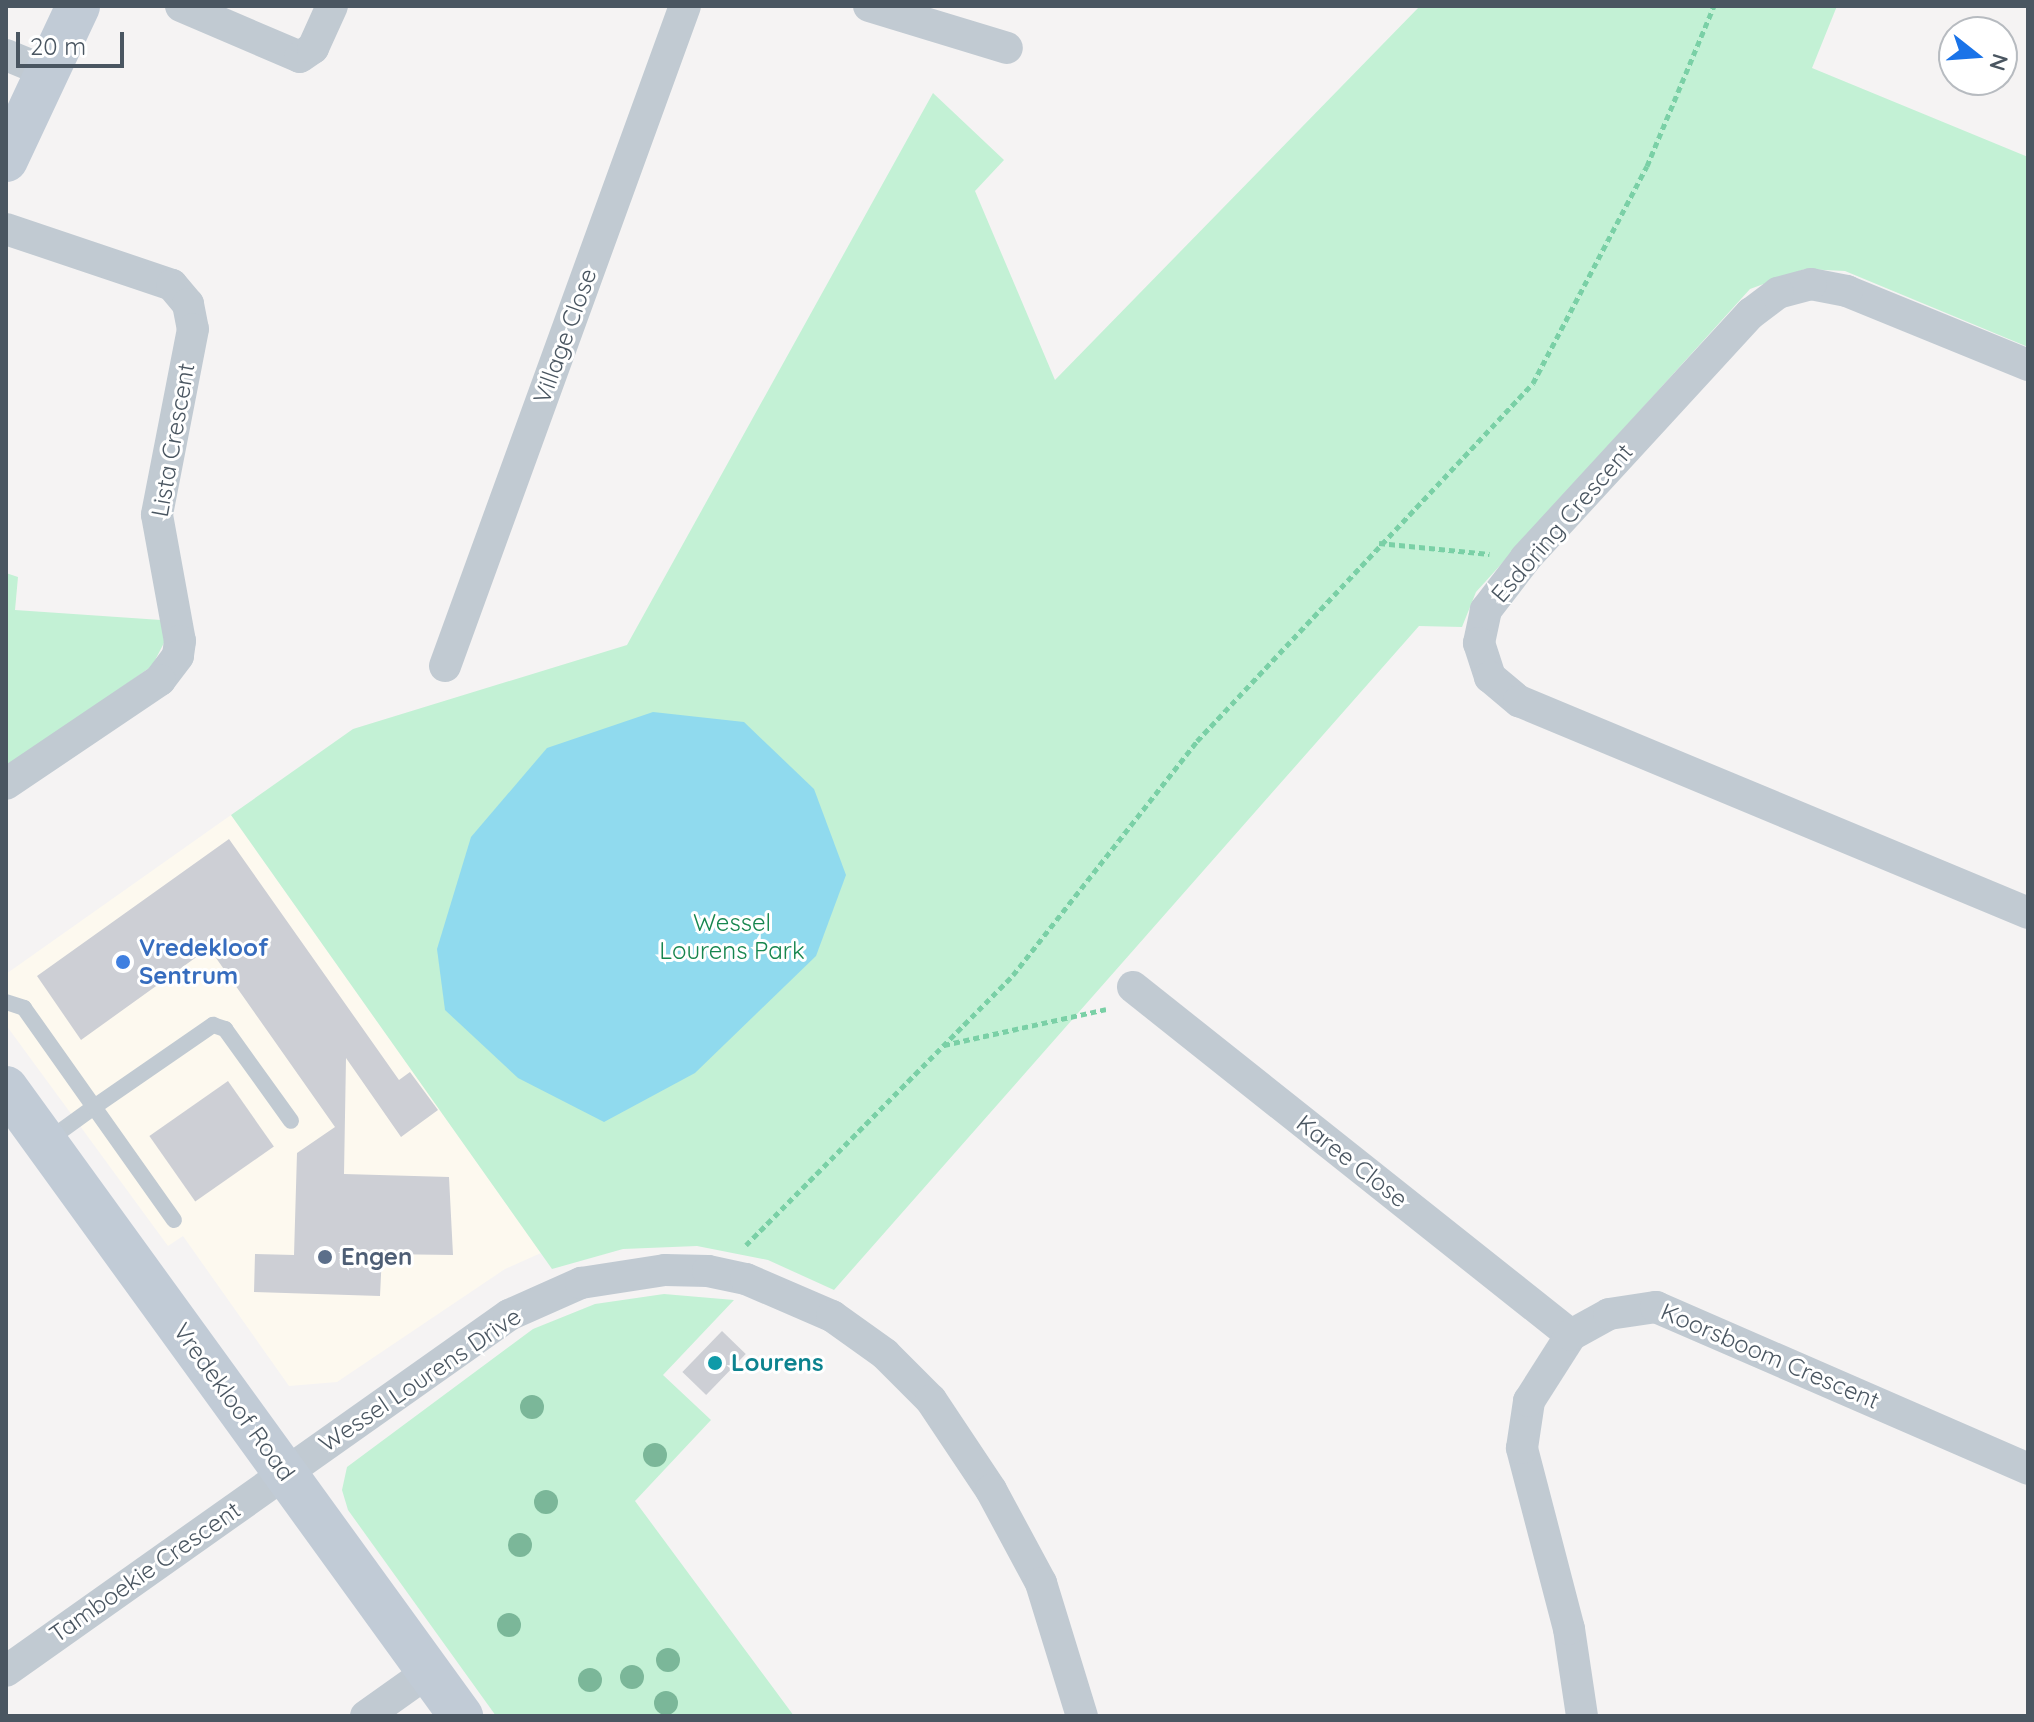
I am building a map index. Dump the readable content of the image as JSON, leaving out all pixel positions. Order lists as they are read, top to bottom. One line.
{"streets":{"street":["Village Close","Lista Crescent","Esdoring Crescent","Karee Close","Koorsboom Crescent","Wessel Lourens Drive","Vredekloof Road","Tamboekie Crescent"]},"crossings":[["Karee Close","Koorsboom Crescent"],["Wessel Lourens Drive","Vredekloof Road"],["Wessel Lourens Drive","Tamboekie Crescent"],["Vredekloof Road","Tamboekie Crescent"]],"parks":["Wessel Lourens Park"],"places":["Vredekloof Sentrum","Engen","Lourens"],"scale_bar":"20 m","north":"right"}
